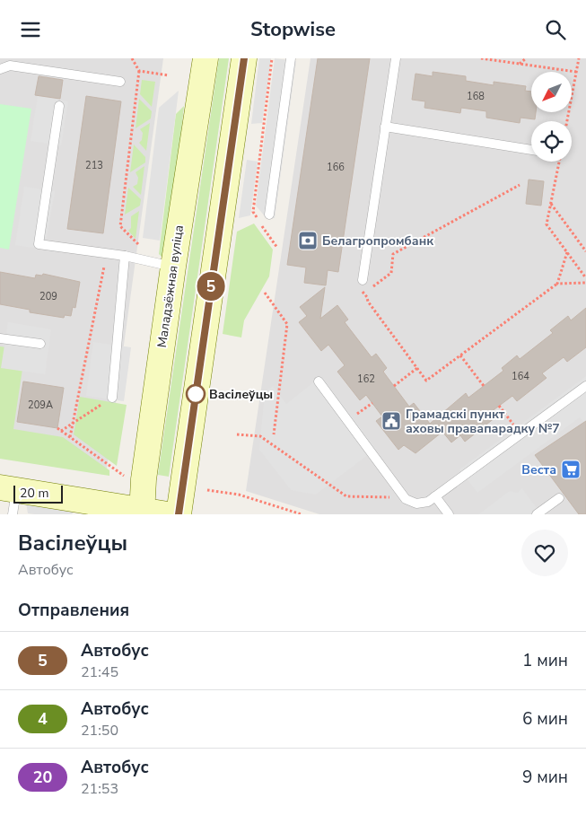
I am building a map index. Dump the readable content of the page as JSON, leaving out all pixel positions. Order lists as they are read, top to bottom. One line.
{"streets":{"main road":["Маладзёжная вуліца"]},"places":{"bank":["Белагропромбанк"],"other":["Васілеўцы"],"public building":["Грамадскі пункт аховы правапарадку №7"],"supermarket":["Веста"]},"lines":["bus line 5"],"house_numbers":["168","213","166","209","164","162","209А"],"scale_bar":"20 m","north":"bottom left","page":{"header":"Stopwise","on_map":"5","scale":"20 m","heading":[["Васілеўцы","Автобус"],"Отправления"],"list":[{"mark":"5","name":"Автобус","note":"21:45","value":"1 мин"},{"mark":"4","name":"Автобус","note":"21:50","value":"6 мин"},{"mark":"20","name":"Автобус","note":"21:53","value":"9 мин"}]}}
